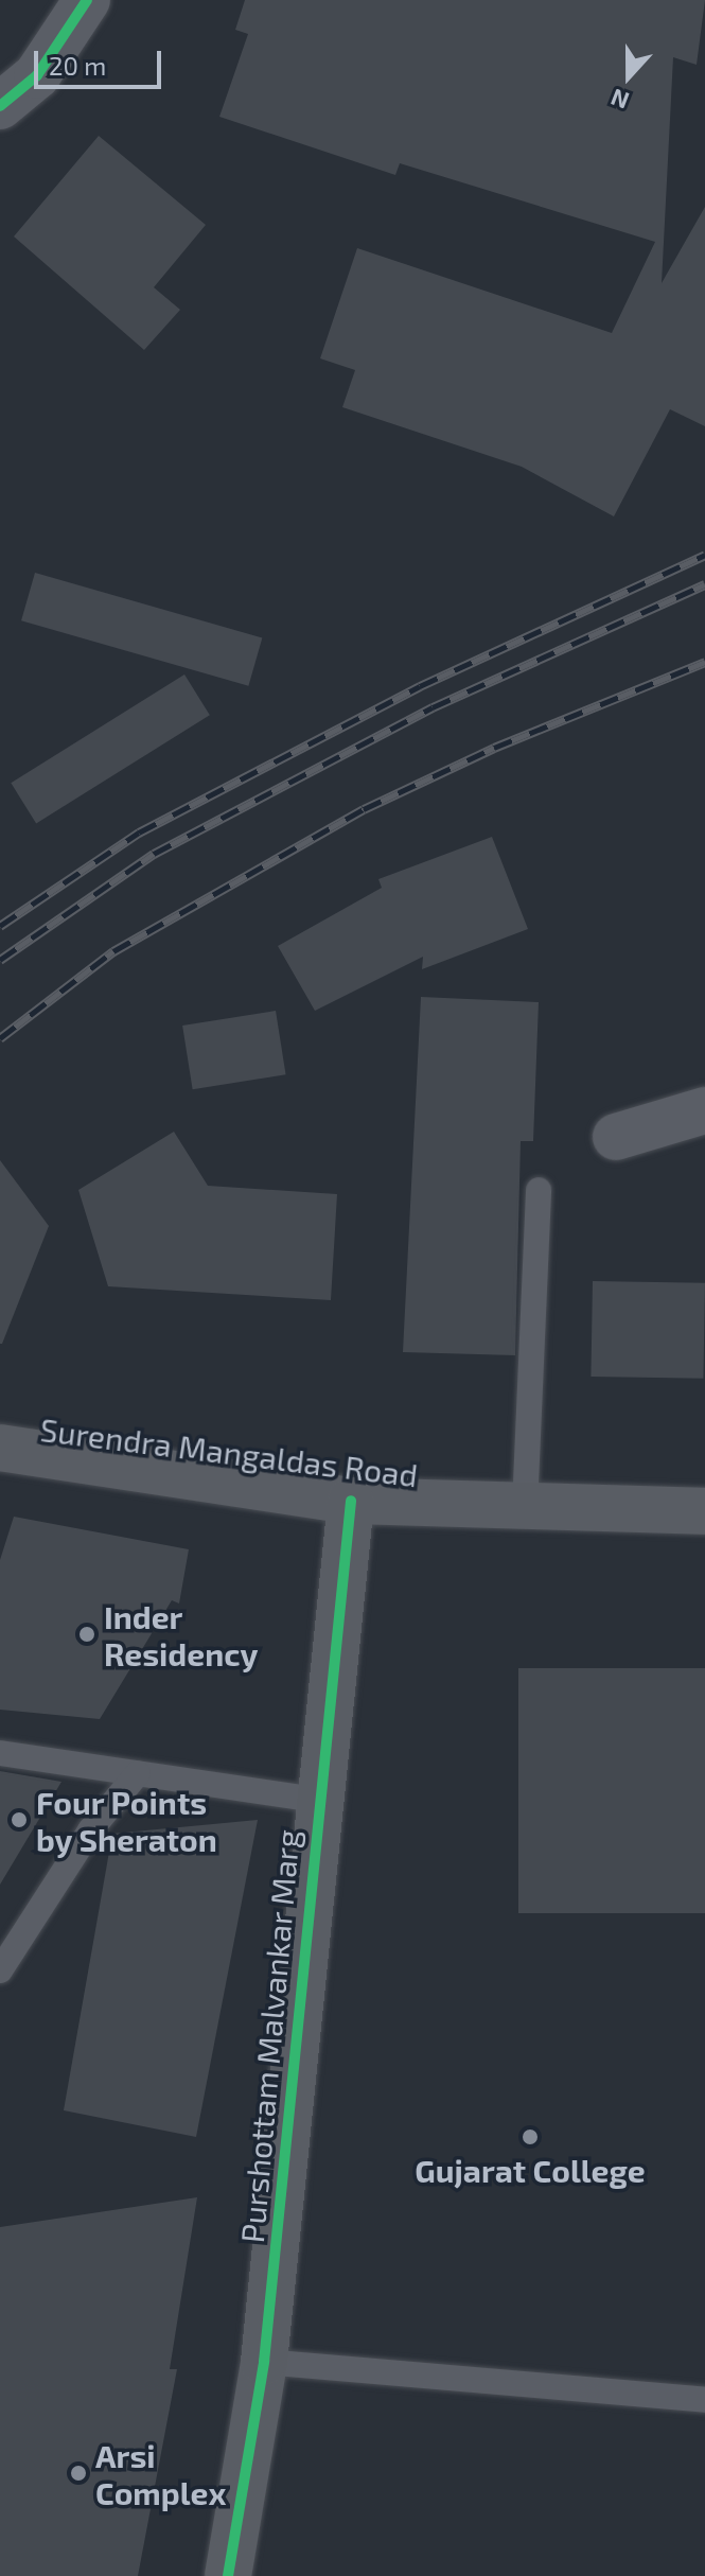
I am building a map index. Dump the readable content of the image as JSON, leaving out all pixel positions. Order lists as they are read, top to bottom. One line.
{"streets":{"street":["Surendra Mangaldas Road","Purshottam Malvankar Marg"]},"crossings":[["Surendra Mangaldas Road","Purshottam Malvankar Marg"]],"places":["Inder Residency","Four Points by Sheraton","Gujarat College","Arsi Complex"],"scale_bar":"20 m","north":"bottom"}
